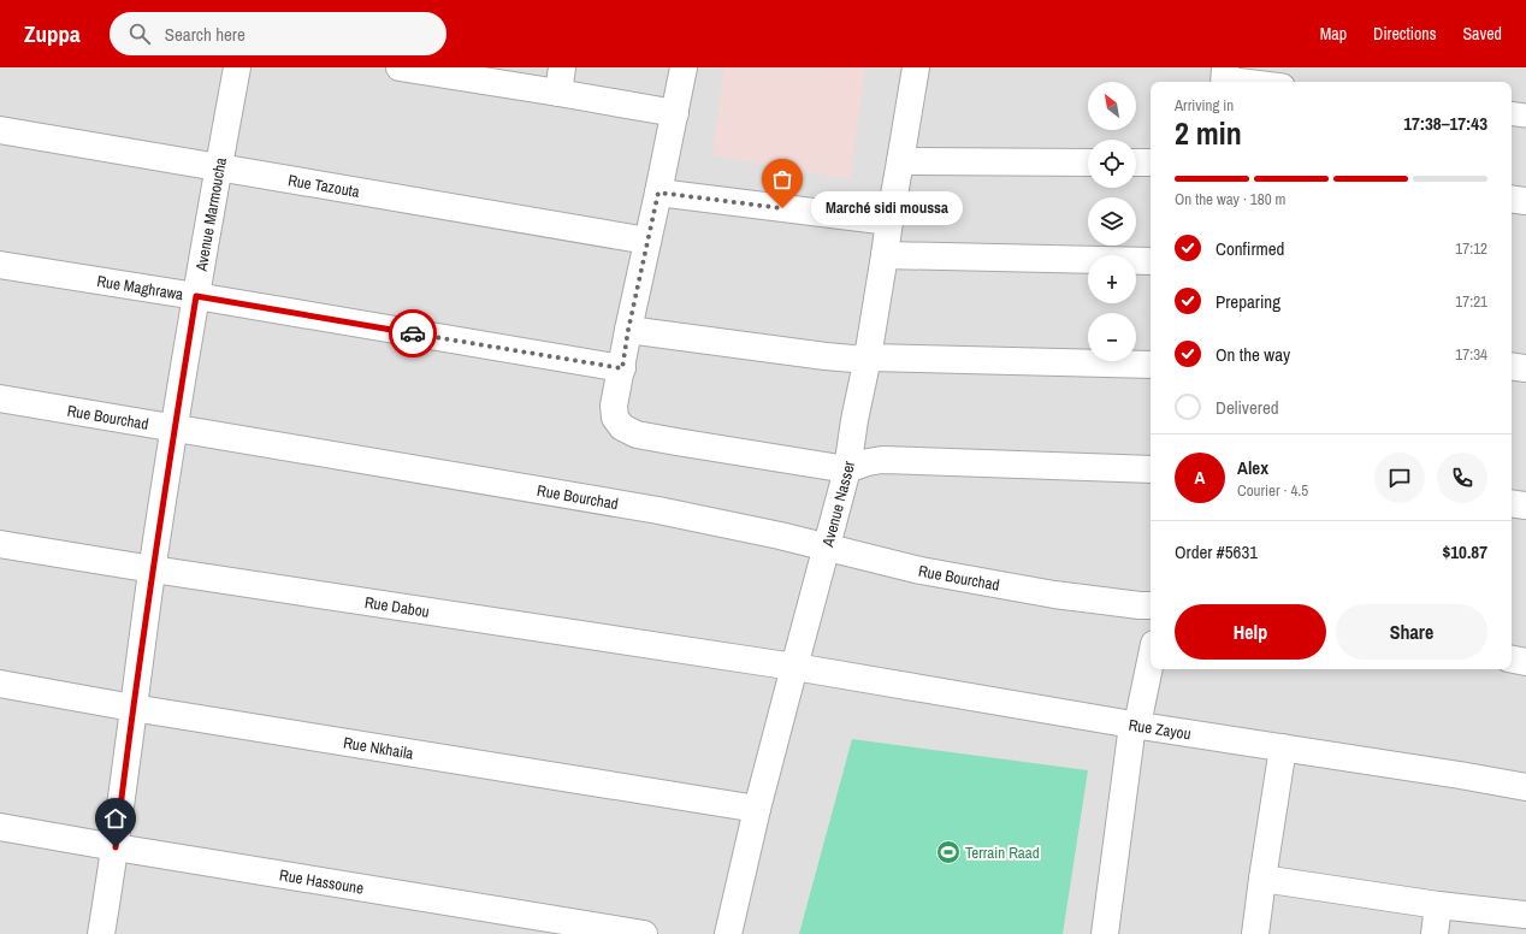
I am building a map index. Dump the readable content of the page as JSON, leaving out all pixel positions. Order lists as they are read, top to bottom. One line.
{"streets":{"street":["Rue Tazouta","Avenue Marmoucha","Rue Maghrawa","Rue Bourchad","Avenue Nasser","Rue Dabou","Rue Zayou","Rue Nkhaila","Rue Hassoune"]},"crossings":[["Rue Tazouta","Avenue Marmoucha"],["Avenue Marmoucha","Rue Maghrawa"],["Avenue Marmoucha","Rue Bourchad"],["Avenue Marmoucha","Rue Dabou"],["Avenue Marmoucha","Rue Nkhaila"],["Avenue Marmoucha","Rue Hassoune"],["Rue Bourchad","Avenue Nasser"],["Avenue Nasser","Rue Dabou"],["Avenue Nasser","Rue Zayou"],["Avenue Nasser","Rue Nkhaila"],["Rue Dabou","Rue Zayou"]],"places":{"other":["Marché sidi moussa"],"sports":["Terrain Raad"]},"north":"top left","page":{"header":"Zuppa","search":"Search here","nav":["Map","Directions","Saved"],"map_buttons":["+","−"],"heading":["2 min","Arriving in","17:38–17:43"],"panel":["Alex","Courier · 4.5","Order #5631","$10.87"],"bar":"On the way · 180 m","bubble":"Marché sidi moussa","list":[["Confirmed","17:12"],["Preparing","17:21"],["On the way","17:34"],"Delivered"],"round":"A","buttons":["Help","Share"]}}
